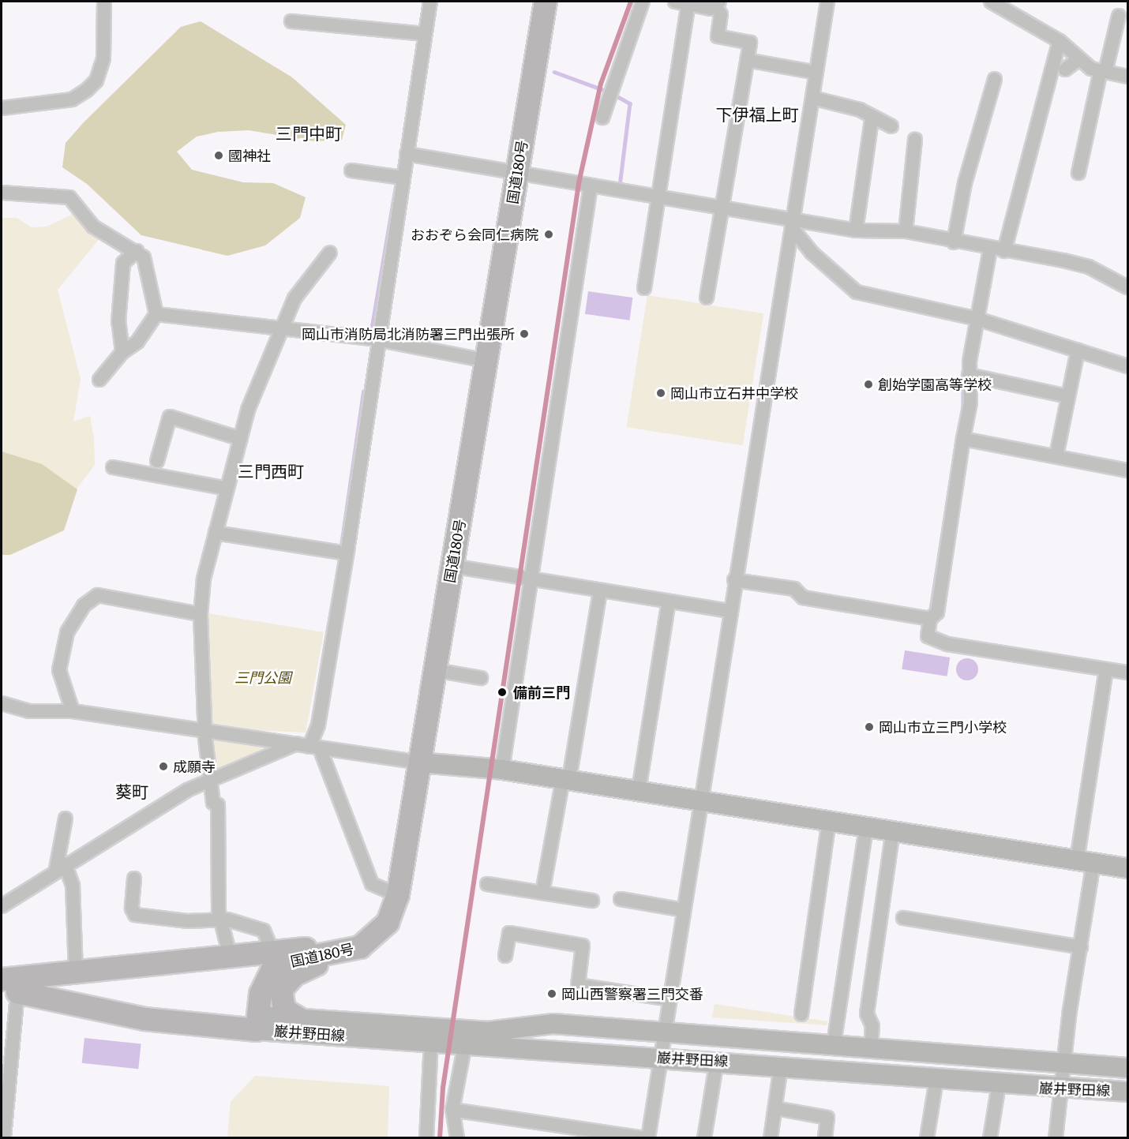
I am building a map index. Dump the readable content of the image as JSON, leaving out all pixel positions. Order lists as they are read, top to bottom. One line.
{"streets":{"highway":["国道180号"],"main road":["巌井野田線"]},"crossings":[["国道180号","巌井野田線"]],"districts":["下伊福上町","三門中町","三門西町","葵町"],"parks":["三門公園"],"places":["國神社","おおぞら会同仁病院","岡山市消防局北消防署三門出張所","創始学園高等学校","岡山市立石井中学校","備前三門","岡山市立三門小学校","成願寺","岡山西警察署三門交番"]}
